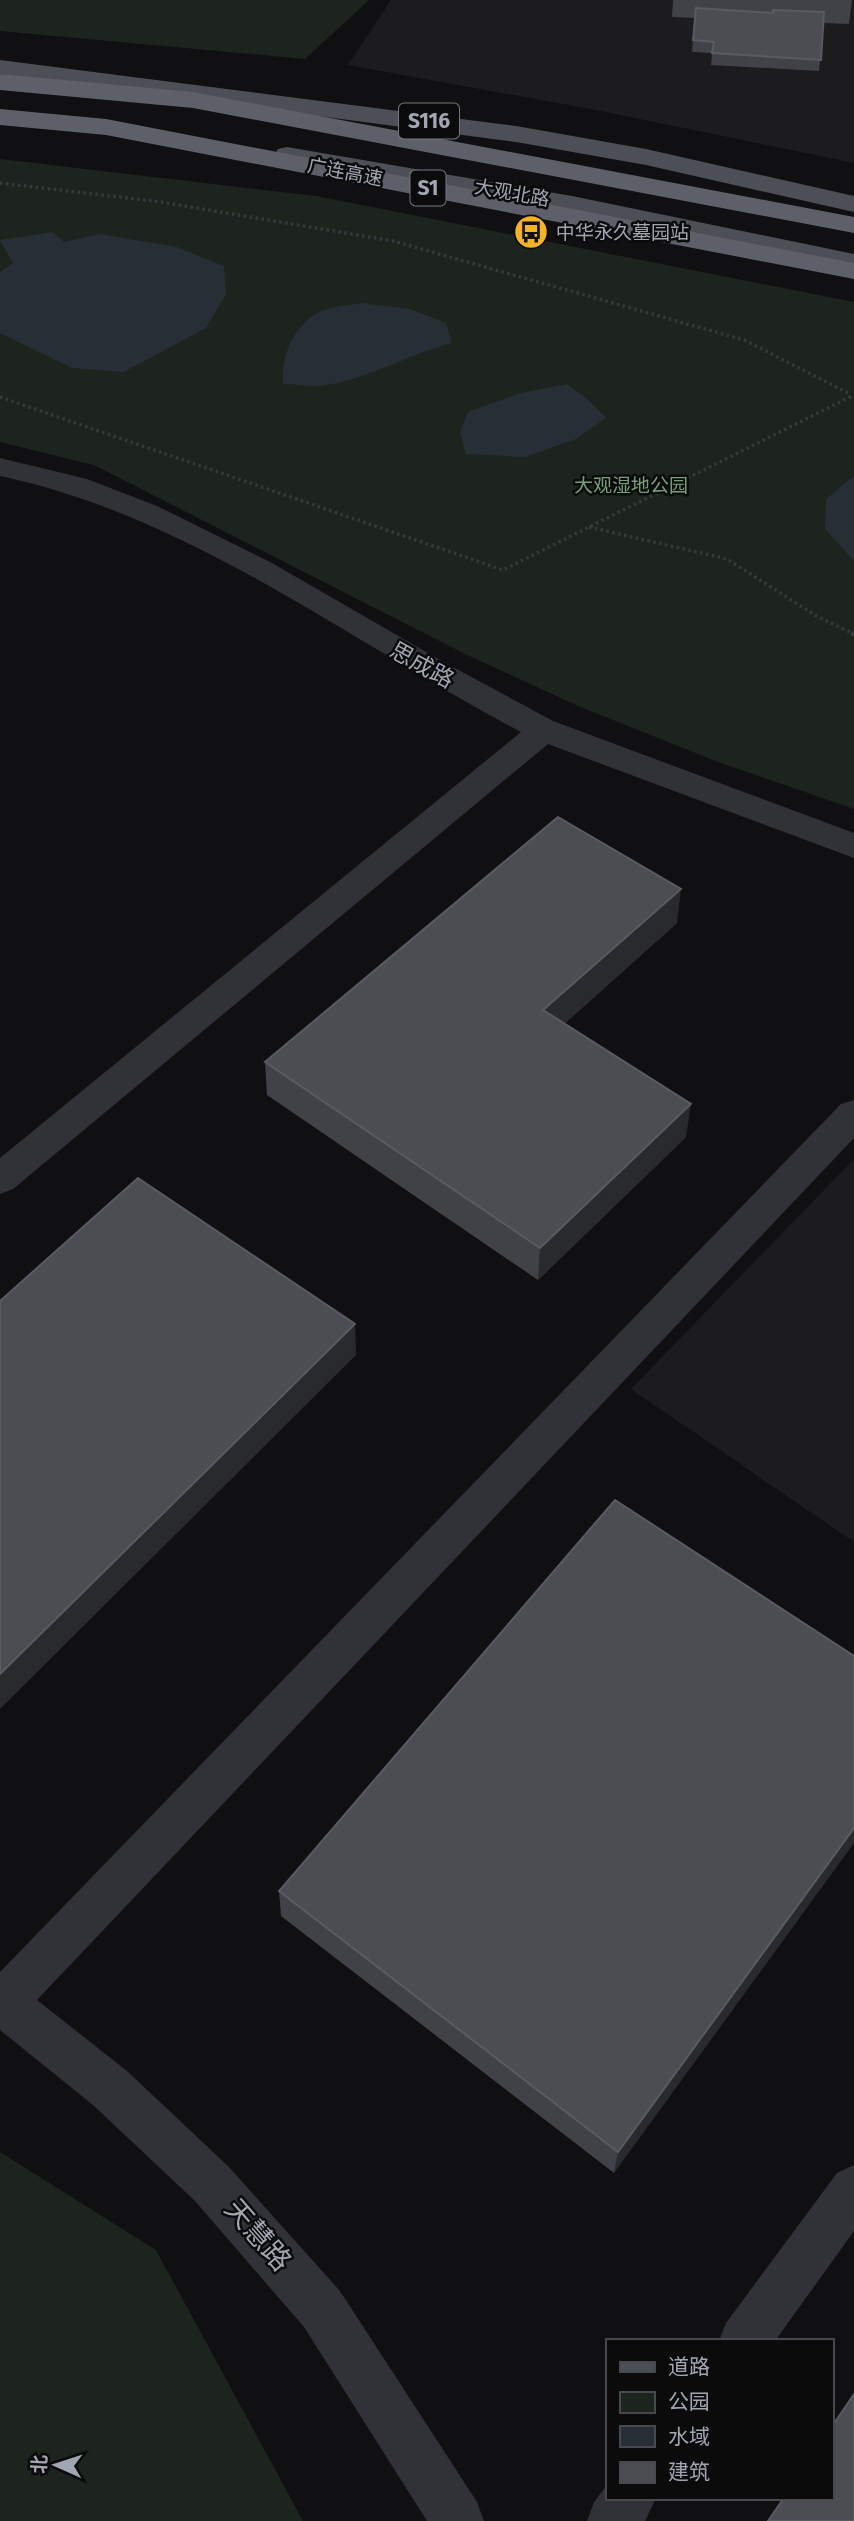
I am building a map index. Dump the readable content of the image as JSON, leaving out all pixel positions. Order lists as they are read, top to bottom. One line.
{"streets":{"highway":["广连高速","S1"],"main road":["S116","大观北路"],"street":["思成路","天慧路"]},"crossings":[["广连高速","大观北路"]],"parks":["大观湿地公园"],"places":{"bus stop":["中华永久墓园站"]},"legend":["道路","公园","水域","建筑"],"north":"left"}
